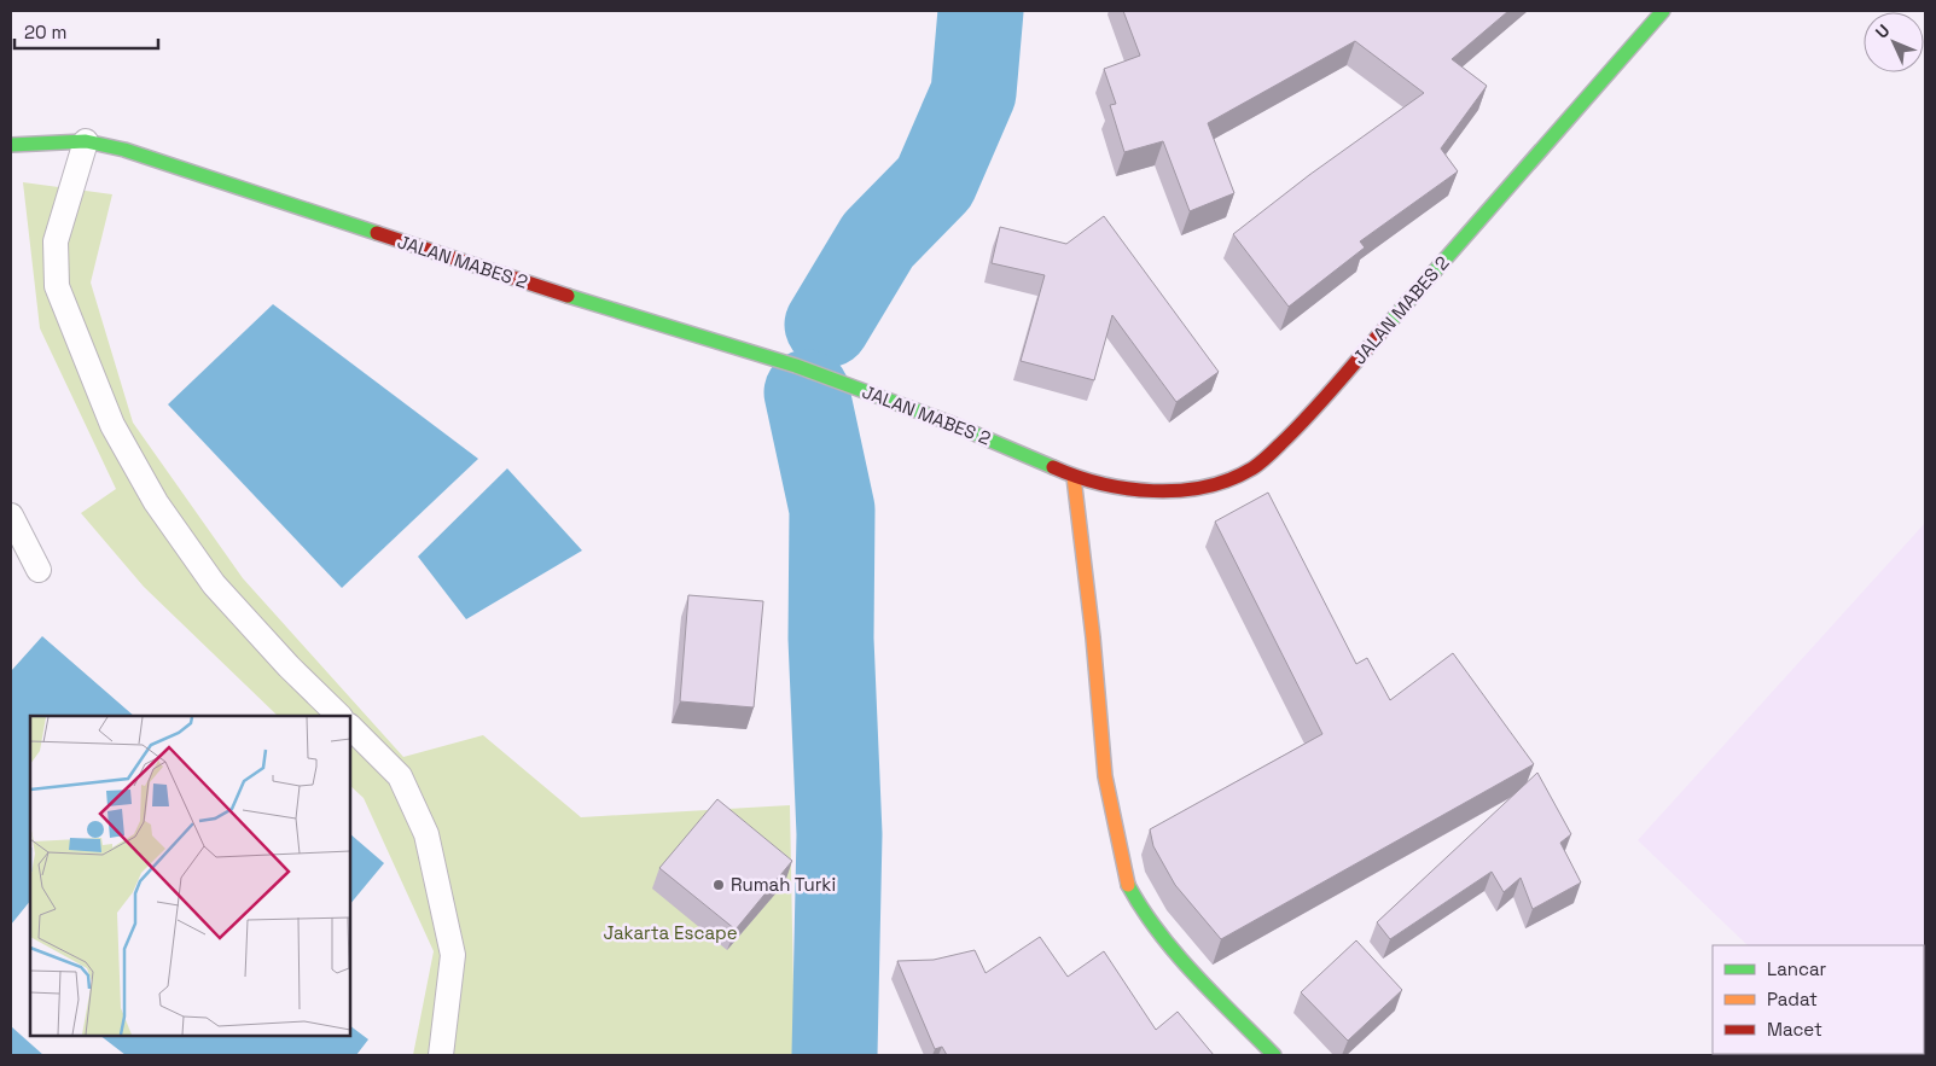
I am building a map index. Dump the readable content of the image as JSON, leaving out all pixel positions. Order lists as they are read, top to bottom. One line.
{"streets":{"street":["JALAN MABES 2"]},"parks":["Jakarta Escape"],"places":["Rumah Turki"],"legend":["Lancar","Padat","Macet"],"scale_bar":"20 m","north":"top left"}
